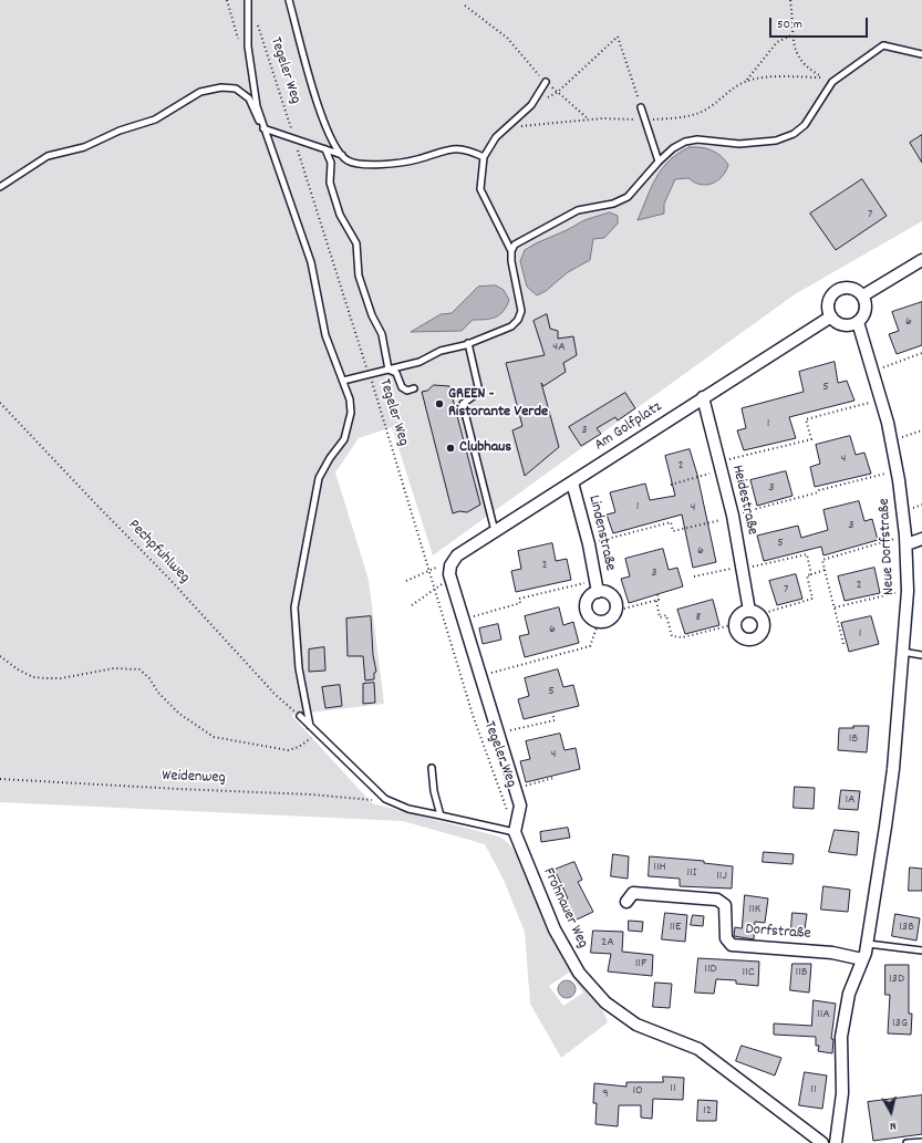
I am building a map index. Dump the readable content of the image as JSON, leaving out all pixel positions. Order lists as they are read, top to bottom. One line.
{"streets":{"street":["Am Golfplatz","Heidestraße","Lindenstraße","Neue Dorfstraße","Frohnauer Weg","Dorfstraße"],"path":["Tegeler Weg","Pechpfuhlweg","Weidenweg"]},"crossings":[["Tegeler Weg","Frohnauer Weg"],["Am Golfplatz","Heidestraße"],["Am Golfplatz","Lindenstraße"],["Am Golfplatz","Neue Dorfstraße"]],"places":["GREEN - Ristorante Verde","Clubhaus"],"house_numbers":["7","6","4A","5","1","3","4","2","3","1","4","3","5","6","2","3","2","7","8","6","1","5","1B","4","1A","11H","11I","11J","11K","11E","13B","2A","11F","11D","11C","11B","13D","11A","13G","11","11","10","9","12"],"scale_bar":"50 m","north":"bottom"}
